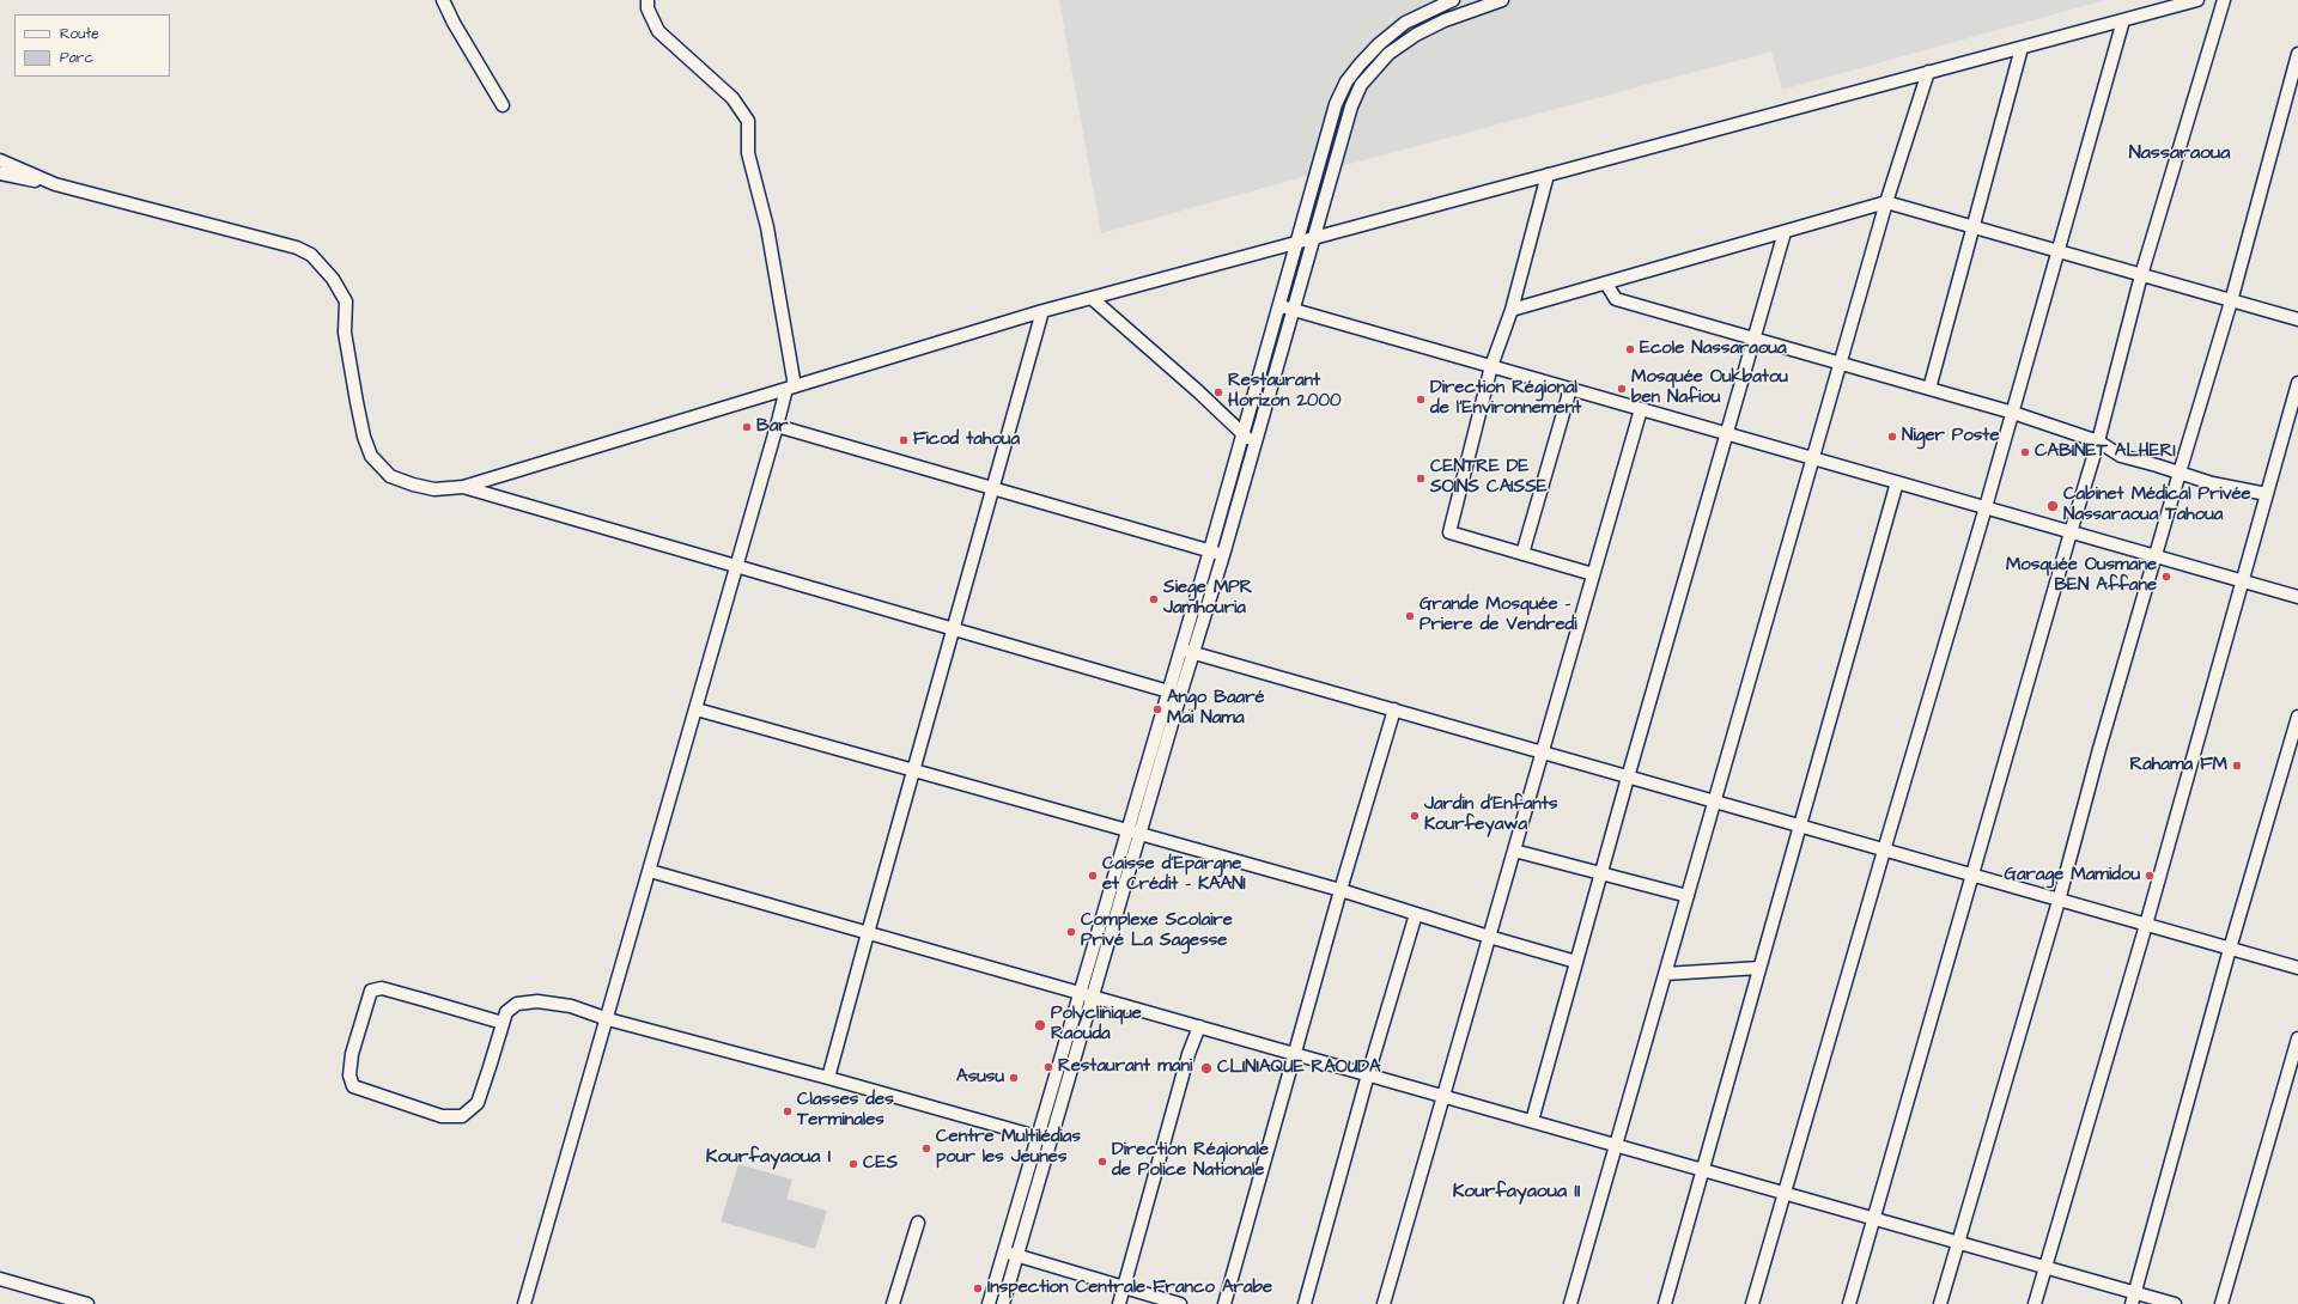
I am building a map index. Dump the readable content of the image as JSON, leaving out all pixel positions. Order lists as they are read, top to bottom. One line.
{"districts":["Nassaraoua","Kourfayaoua I","Kourfayaoua II"],"places":["Ecole Nassaraoua","Mosquée Oukbatou ben Nafiou","Restaurant Horizon 2000","Direction Régional de l'Environnement","Bar","Niger Poste","Ficod tahoua","CABINET ALHERI","CENTRE DE SOINS CAISSE","Cabinet Médical Privée Nassaraoua Tahoua","Mosquée Ousmane BEN Affane","Siege MPR Jamhouria","Grande Mosquée - Priere de Vendredi","Ango Baaré Mai Nama","Rahama FM","Jardin d'Enfants Kourfeyawa","Caisse d’Epargne et Crédit - KAANI","Garage Mamidou","Complexe Scolaire Privé La Sagesse","Polyclinique Raouda","Restaurant mani","CLINIAQUE RAOUDA","Asusu","Classes des Terminales","Centre Multilédias pour les Jeunes","Direction Régionale de Police Nationale","CES","Inspection Centrale Franco Arabe"],"legend":["Route","Parc"]}
